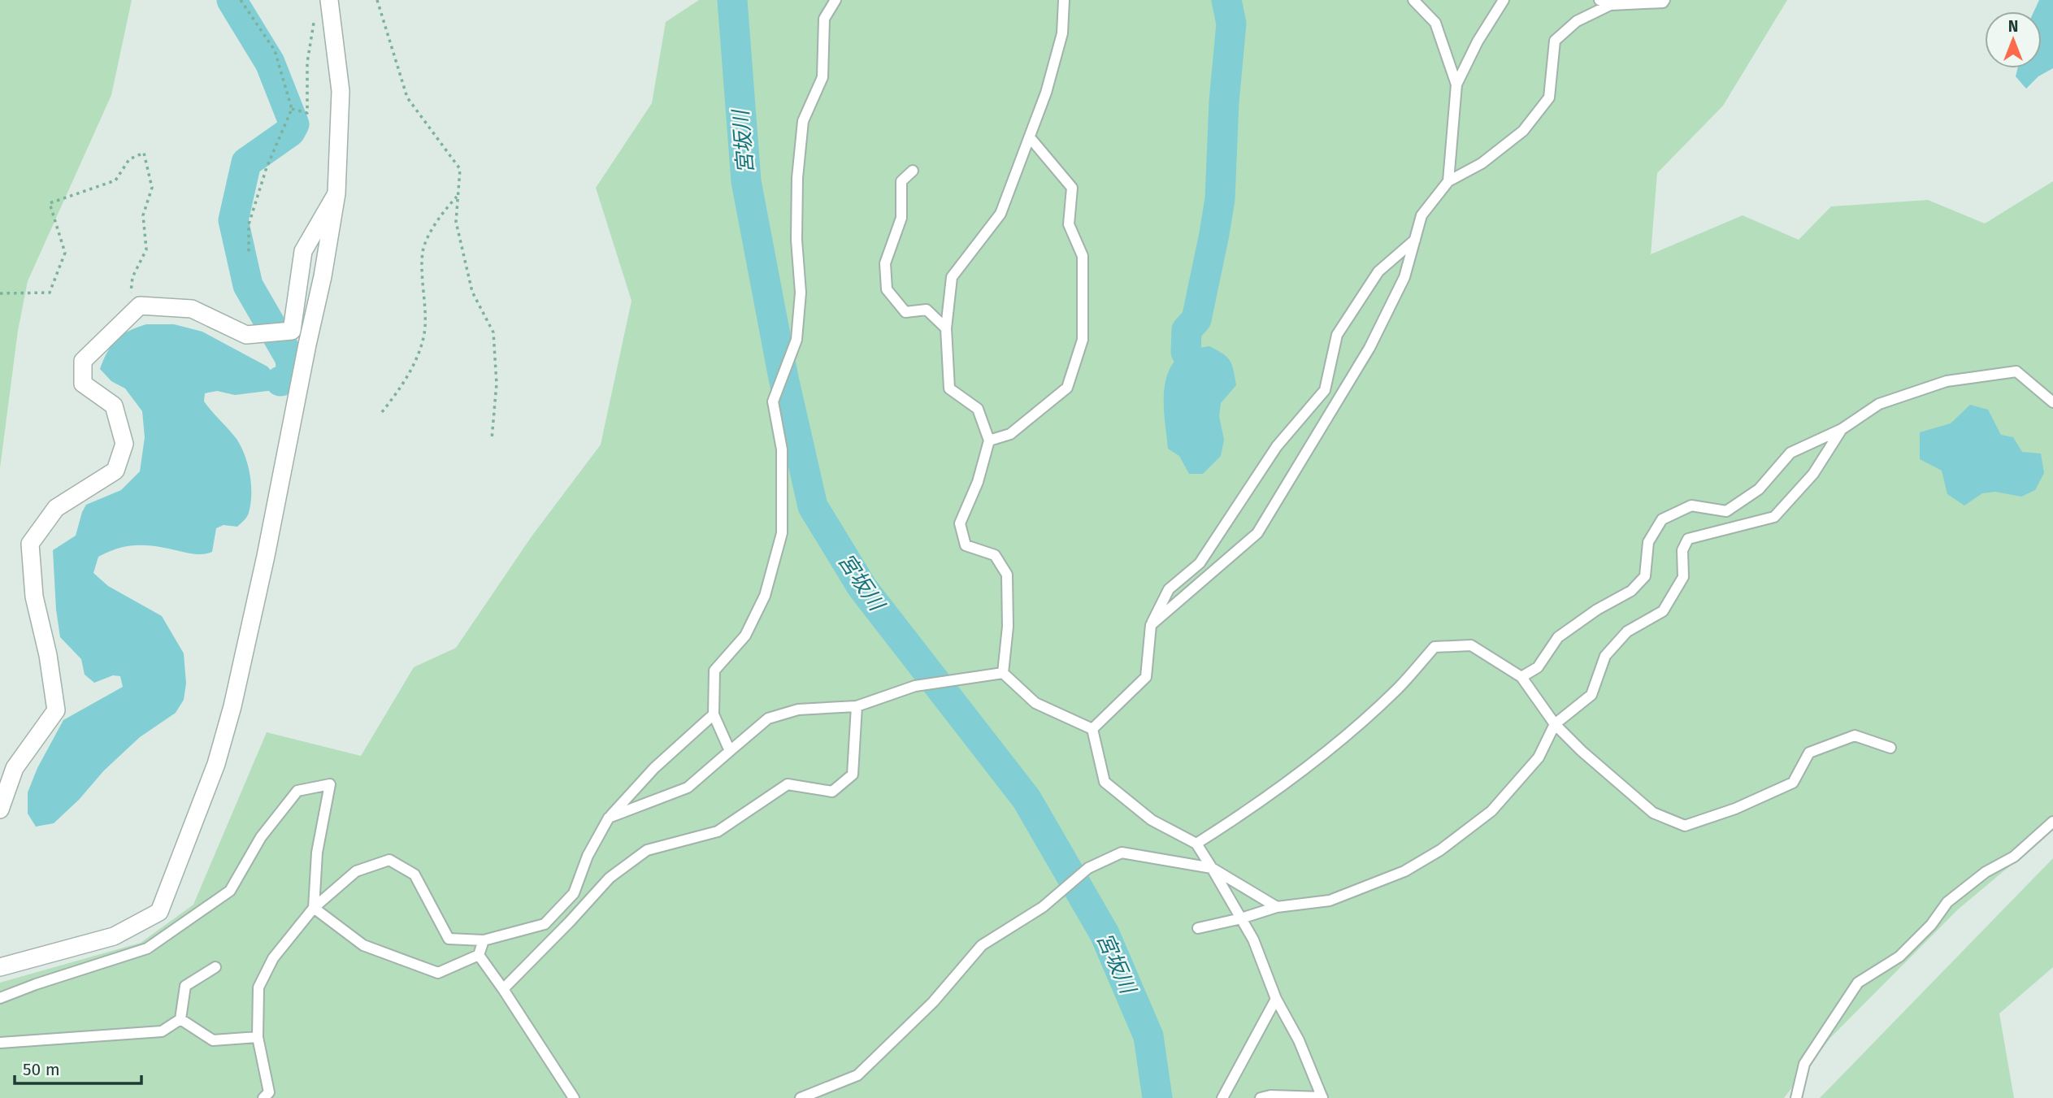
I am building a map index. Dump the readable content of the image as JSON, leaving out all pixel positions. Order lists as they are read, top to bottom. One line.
{"water":["宮坂川"],"scale_bar":"50 m","north":"top"}
